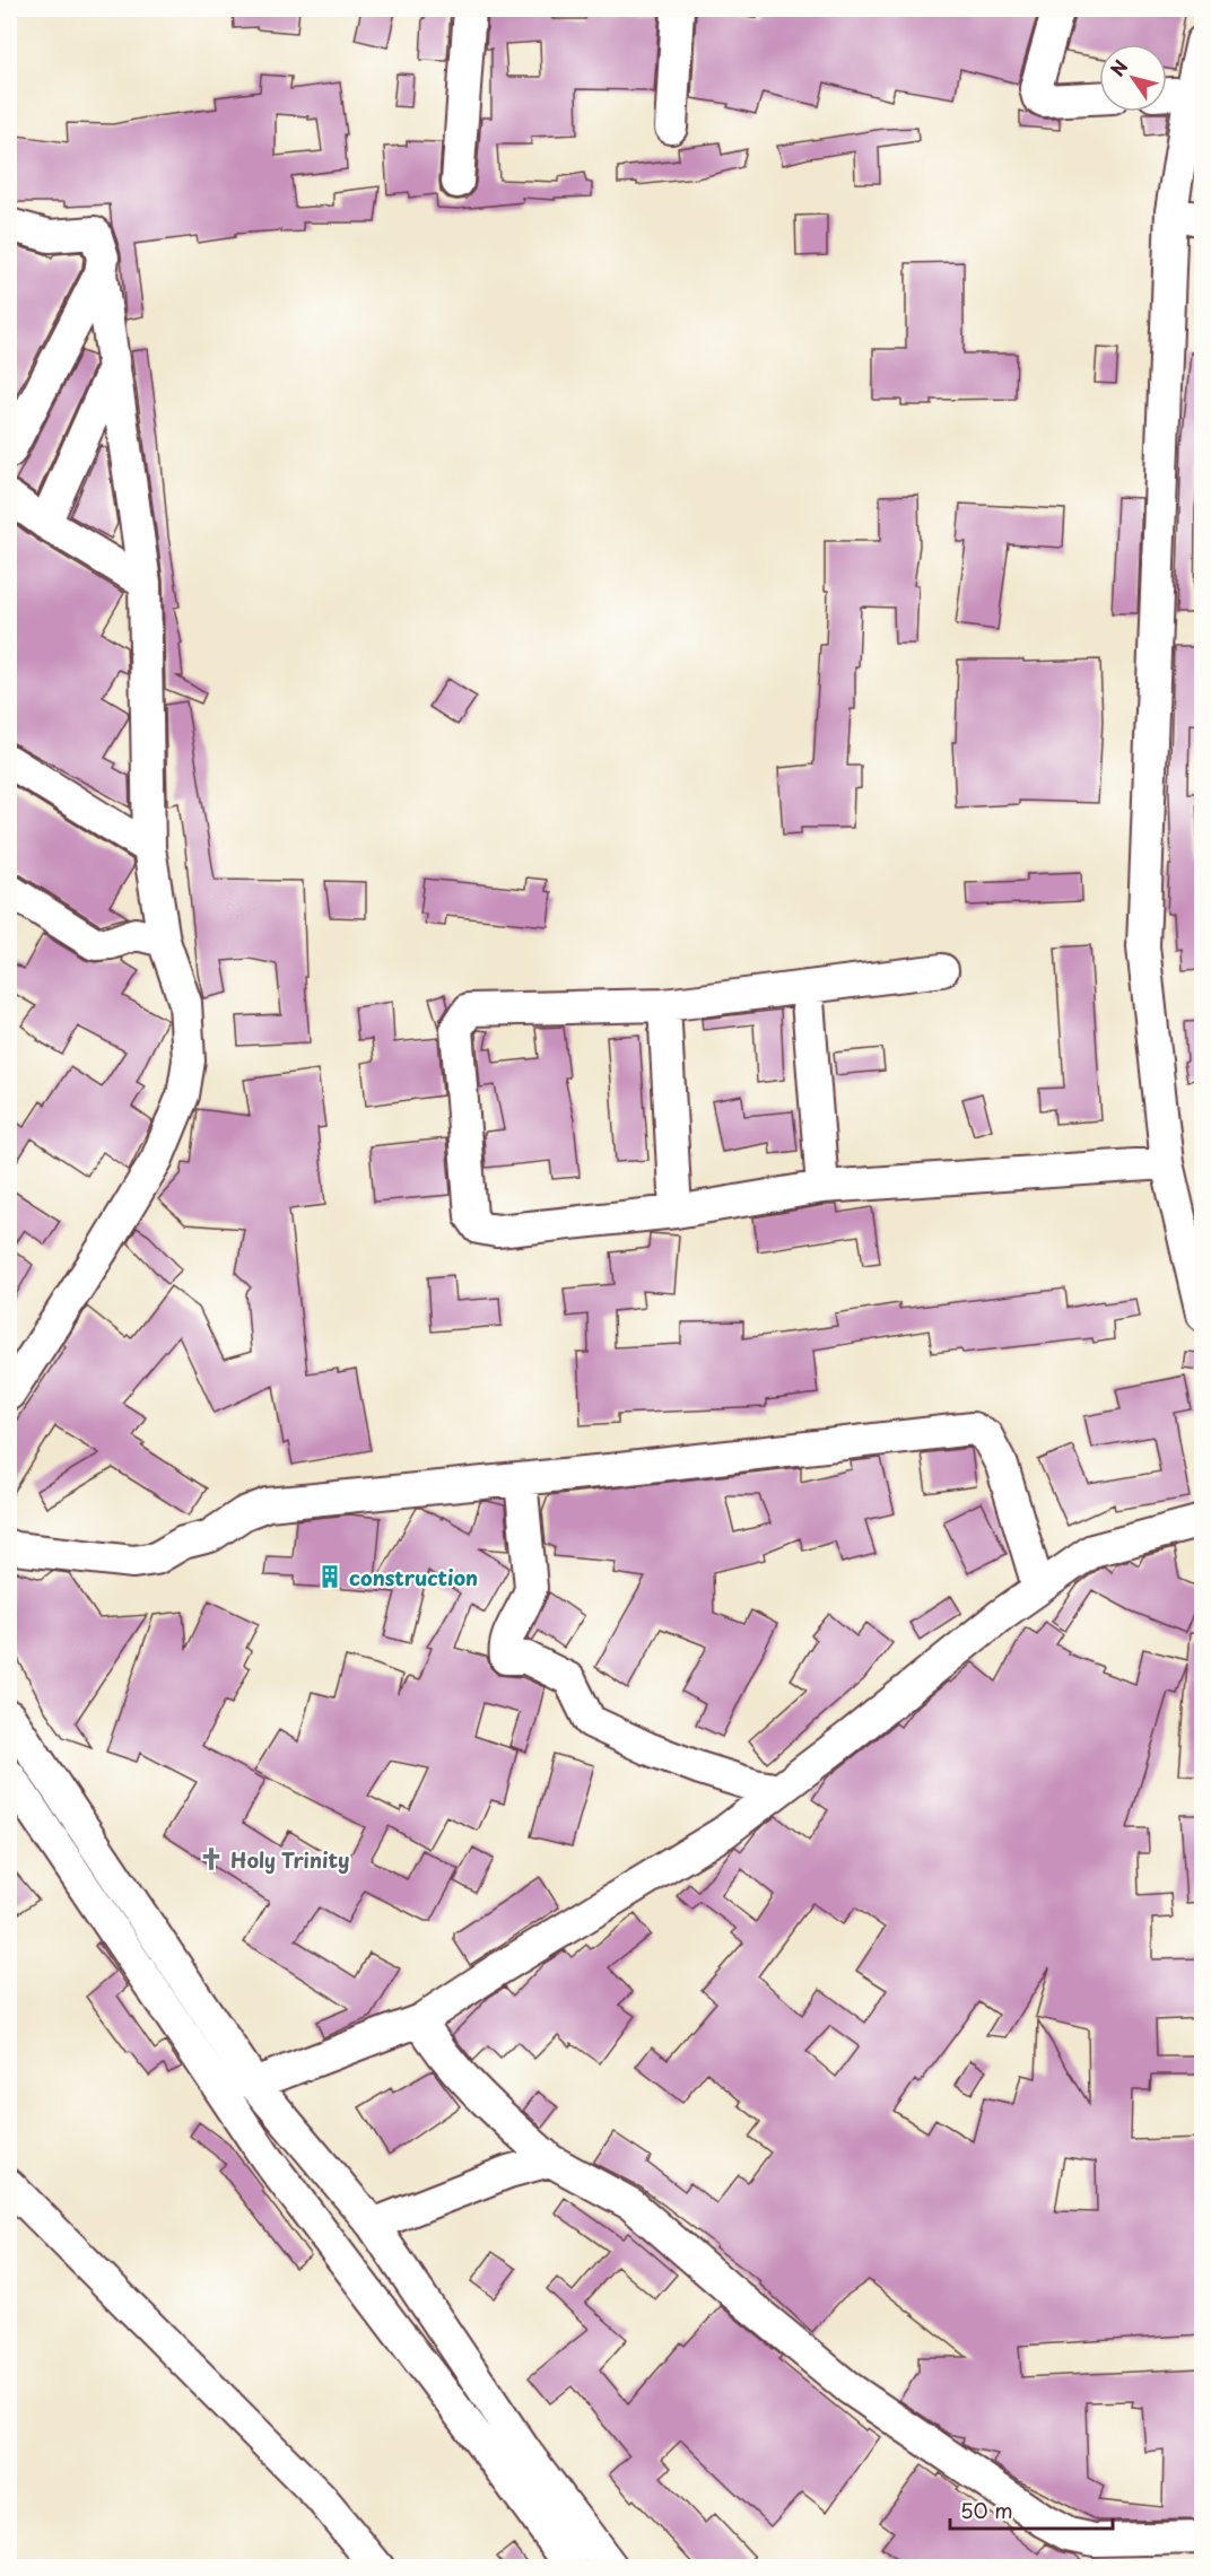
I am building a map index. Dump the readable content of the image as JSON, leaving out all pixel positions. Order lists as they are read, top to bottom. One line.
{"places":{"building":["construction"],"church":["Holy Trinity"]},"scale_bar":"50 m","north":"top left"}
